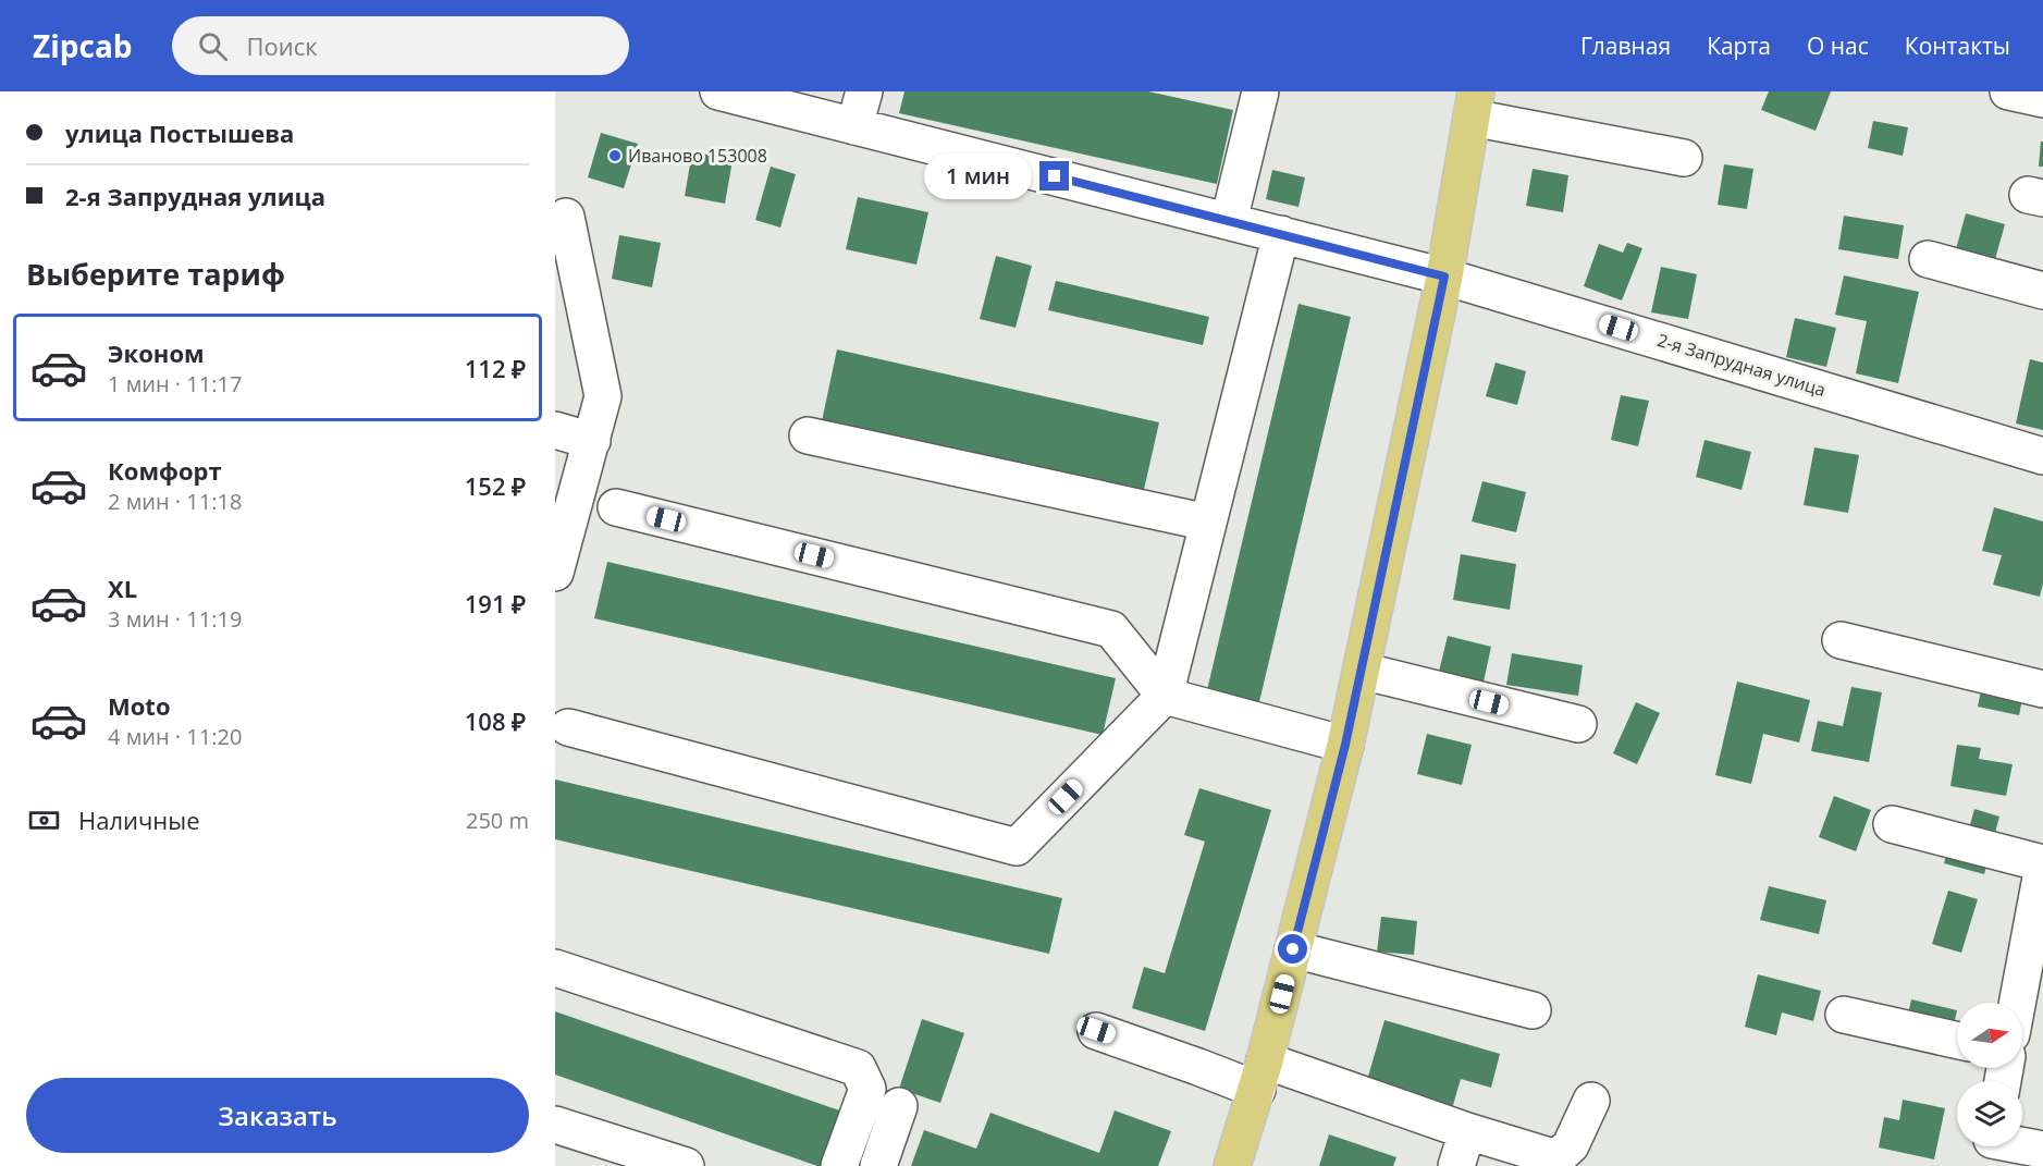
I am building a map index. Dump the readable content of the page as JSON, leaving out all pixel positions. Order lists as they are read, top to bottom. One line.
{"streets":{"street":["2-я Запрудная улица"]},"places":["Иваново 153008"],"north":"right","page":{"header":"Zipcab","search":"Поиск","nav":["Главная","Карта","О нас","Контакты"],"banner":["улица Постышева","2-я Запрудная улица"],"bubble":"1 мин","heading":"Выберите тариф","list":[{"name":"Эконом","note":"1 мин · 11:17","value":"112 ₽"},{"name":"Комфорт","note":"2 мин · 11:18","value":"152 ₽"},{"name":"XL","note":"3 мин · 11:19","value":"191 ₽"},{"name":"Moto","note":"4 мин · 11:20","value":"108 ₽"}],"pay":["Наличные","250 m"],"buttons":"Заказать"}}
